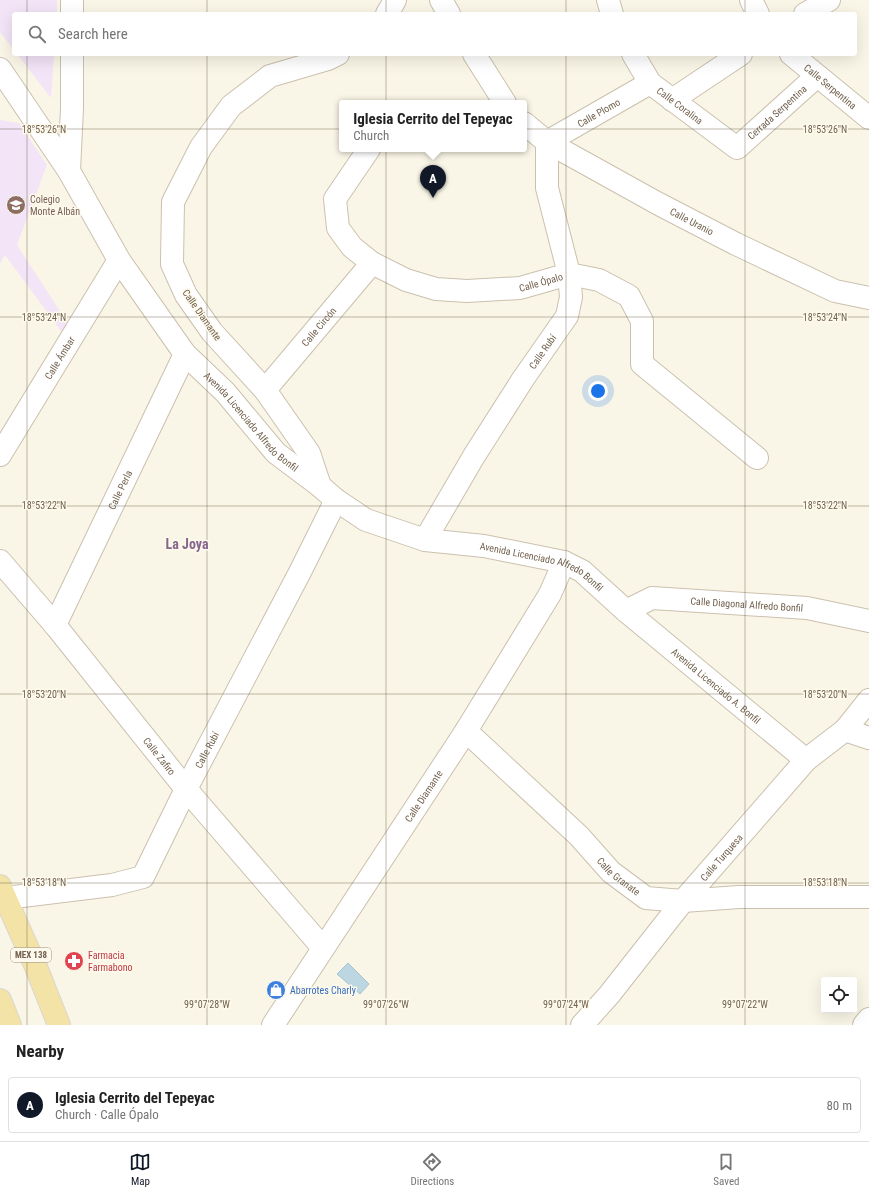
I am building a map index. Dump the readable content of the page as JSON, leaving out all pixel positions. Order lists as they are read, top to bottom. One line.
{"streets":{"main road":["MEX 138"],"street":["Calle Serpentina","Calle Coralina","Cerrada Serpentina","Calle Plomo","Calle Uranio","Calle Ópalo","Calle Diamante","Calle Circón","Calle Rubí","Calle Ámbar","Avenida Licenciado Alfredo Bonfil","Calle Perla","Calle Diagonal Alfredo Bonfil","Avenida Licenciado A. Bonfil","Calle Zafiro","Calle Turquesa","Calle Granate"]},"crossings":[["Calle Serpentina","Cerrada Serpentina"],["Calle Coralina","Cerrada Serpentina"],["Calle Coralina","Calle Plomo"],["Calle Plomo","Calle Uranio"],["Calle Plomo","Calle Rubí"],["Calle Uranio","Calle Rubí"],["Calle Ópalo","Calle Circón"],["Calle Ópalo","Calle Rubí"],["Calle Diamante","Calle Circón"],["Calle Diamante","Calle Rubí"],["Calle Diamante","Avenida Licenciado Alfredo Bonfil"],["Calle Diamante","Calle Zafiro"],["Calle Diamante","Calle Granate"],["Calle Rubí","Avenida Licenciado Alfredo Bonfil"],["Calle Rubí","Calle Zafiro"],["Calle Rubí","MEX 138"],["Calle Ámbar","Avenida Licenciado Alfredo Bonfil"],["Avenida Licenciado Alfredo Bonfil","Calle Perla"],["Avenida Licenciado Alfredo Bonfil","Calle Diagonal Alfredo Bonfil"],["Avenida Licenciado Alfredo Bonfil","Avenida Licenciado A. Bonfil"],["Calle Perla","Calle Zafiro"],["Calle Diagonal Alfredo Bonfil","Avenida Licenciado A. Bonfil"],["Avenida Licenciado A. Bonfil","Calle Turquesa"],["Calle Turquesa","Calle Granate"]],"districts":["La Joya"],"places":{"school or university":["Colegio Monte Albán"],"pharmacy":["Farmacia Farmabono"],"shop":["Abarrotes Charly"]},"page":{"search":"Search here","popup":["Iglesia Cerrito del Tepeyac","Church"],"pins":"A","heading":"Nearby","list":[{"mark":"A","name":"Iglesia Cerrito del Tepeyac","note":"Church · Calle Ópalo","value":"80 m"}],"nav":["Map","Directions","Saved"]},"coordinates":["18°53'26\"N","18°53'24\"N","18°53'22\"N","18°53'20\"N","18°53'18\"N","99°07'28\"W","99°07'26\"W","99°07'24\"W","99°07'22\"W"]}
